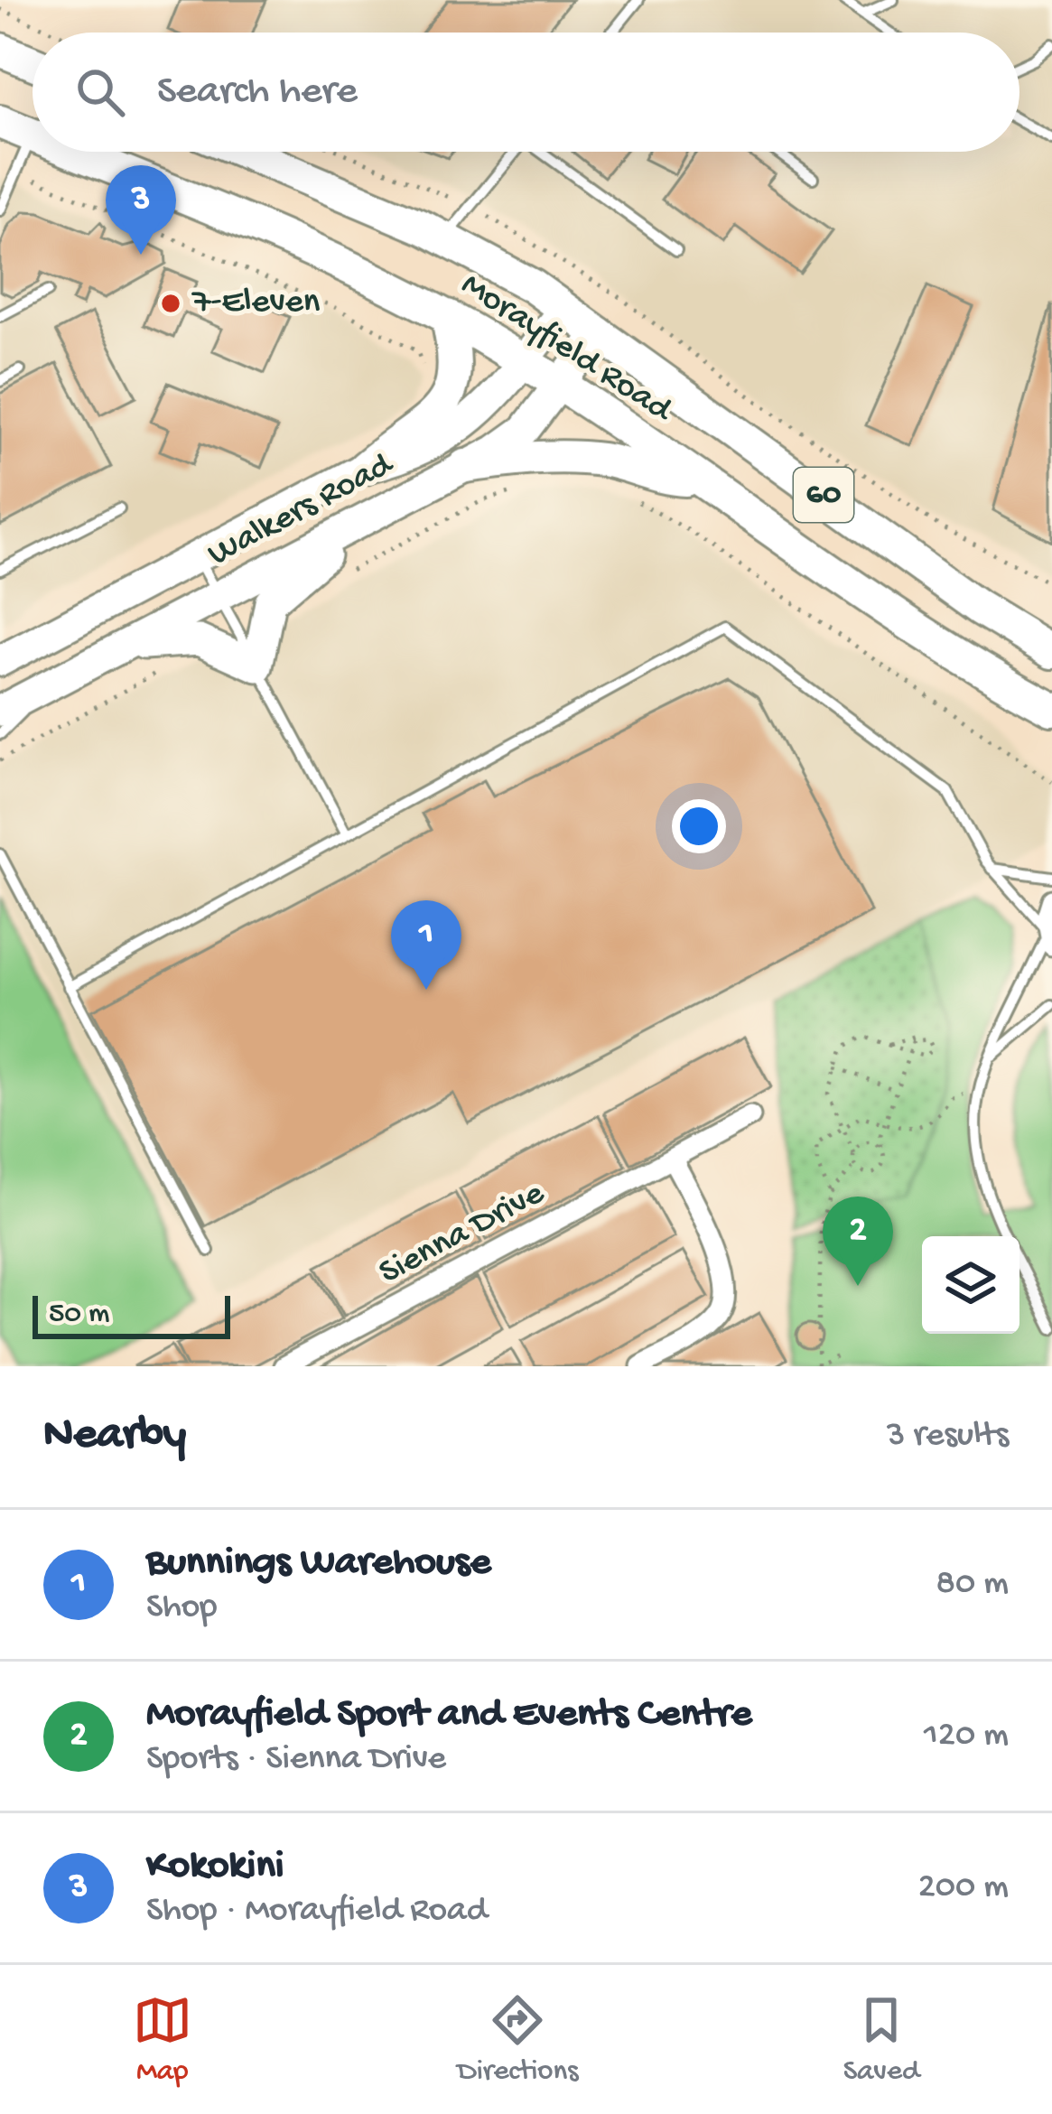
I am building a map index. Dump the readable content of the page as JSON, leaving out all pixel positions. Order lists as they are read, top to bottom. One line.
{"streets":{"main road":["Morayfield Road","60","Walkers Road"],"street":["Sienna Drive"]},"crossings":[["Morayfield Road","Walkers Road"]],"places":["7-Eleven"],"scale_bar":"50 m","page":{"search":"Search here","pins":["3","1","2"],"scale":"50 m","heading":["Nearby","3 results"],"list":[{"mark":"1","name":"Bunnings Warehouse","note":"Shop","value":"80 m"},{"mark":"2","name":"Morayfield Sport and Events Centre","note":"Sports · Sienna Drive","value":"120 m"},{"mark":"3","name":"Kokokini","note":"Shop · Morayfield Road","value":"200 m"}],"nav":["Map","Directions","Saved"]}}
